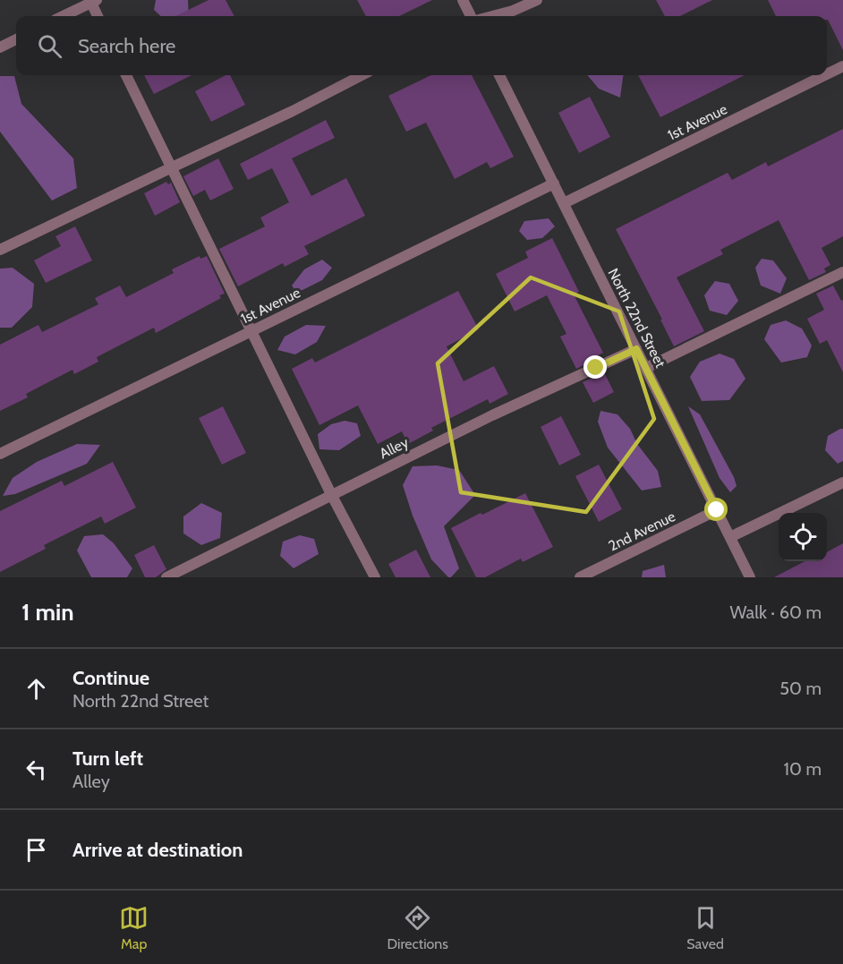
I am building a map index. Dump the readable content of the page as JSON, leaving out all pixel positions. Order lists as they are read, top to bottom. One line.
{"streets":{"street":["1st Avenue","North 22nd Street","Alley","2nd Avenue"]},"crossings":[["1st Avenue","North 22nd Street"],["North 22nd Street","Alley"],["North 22nd Street","2nd Avenue"]],"page":{"search":"Search here","heading":["1 min","Walk · 60 m"],"list":[["Continue","North 22nd Street","50 m"],["Turn left","Alley","10 m"],"Arrive at destination"],"nav":["Map","Directions","Saved"]}}
